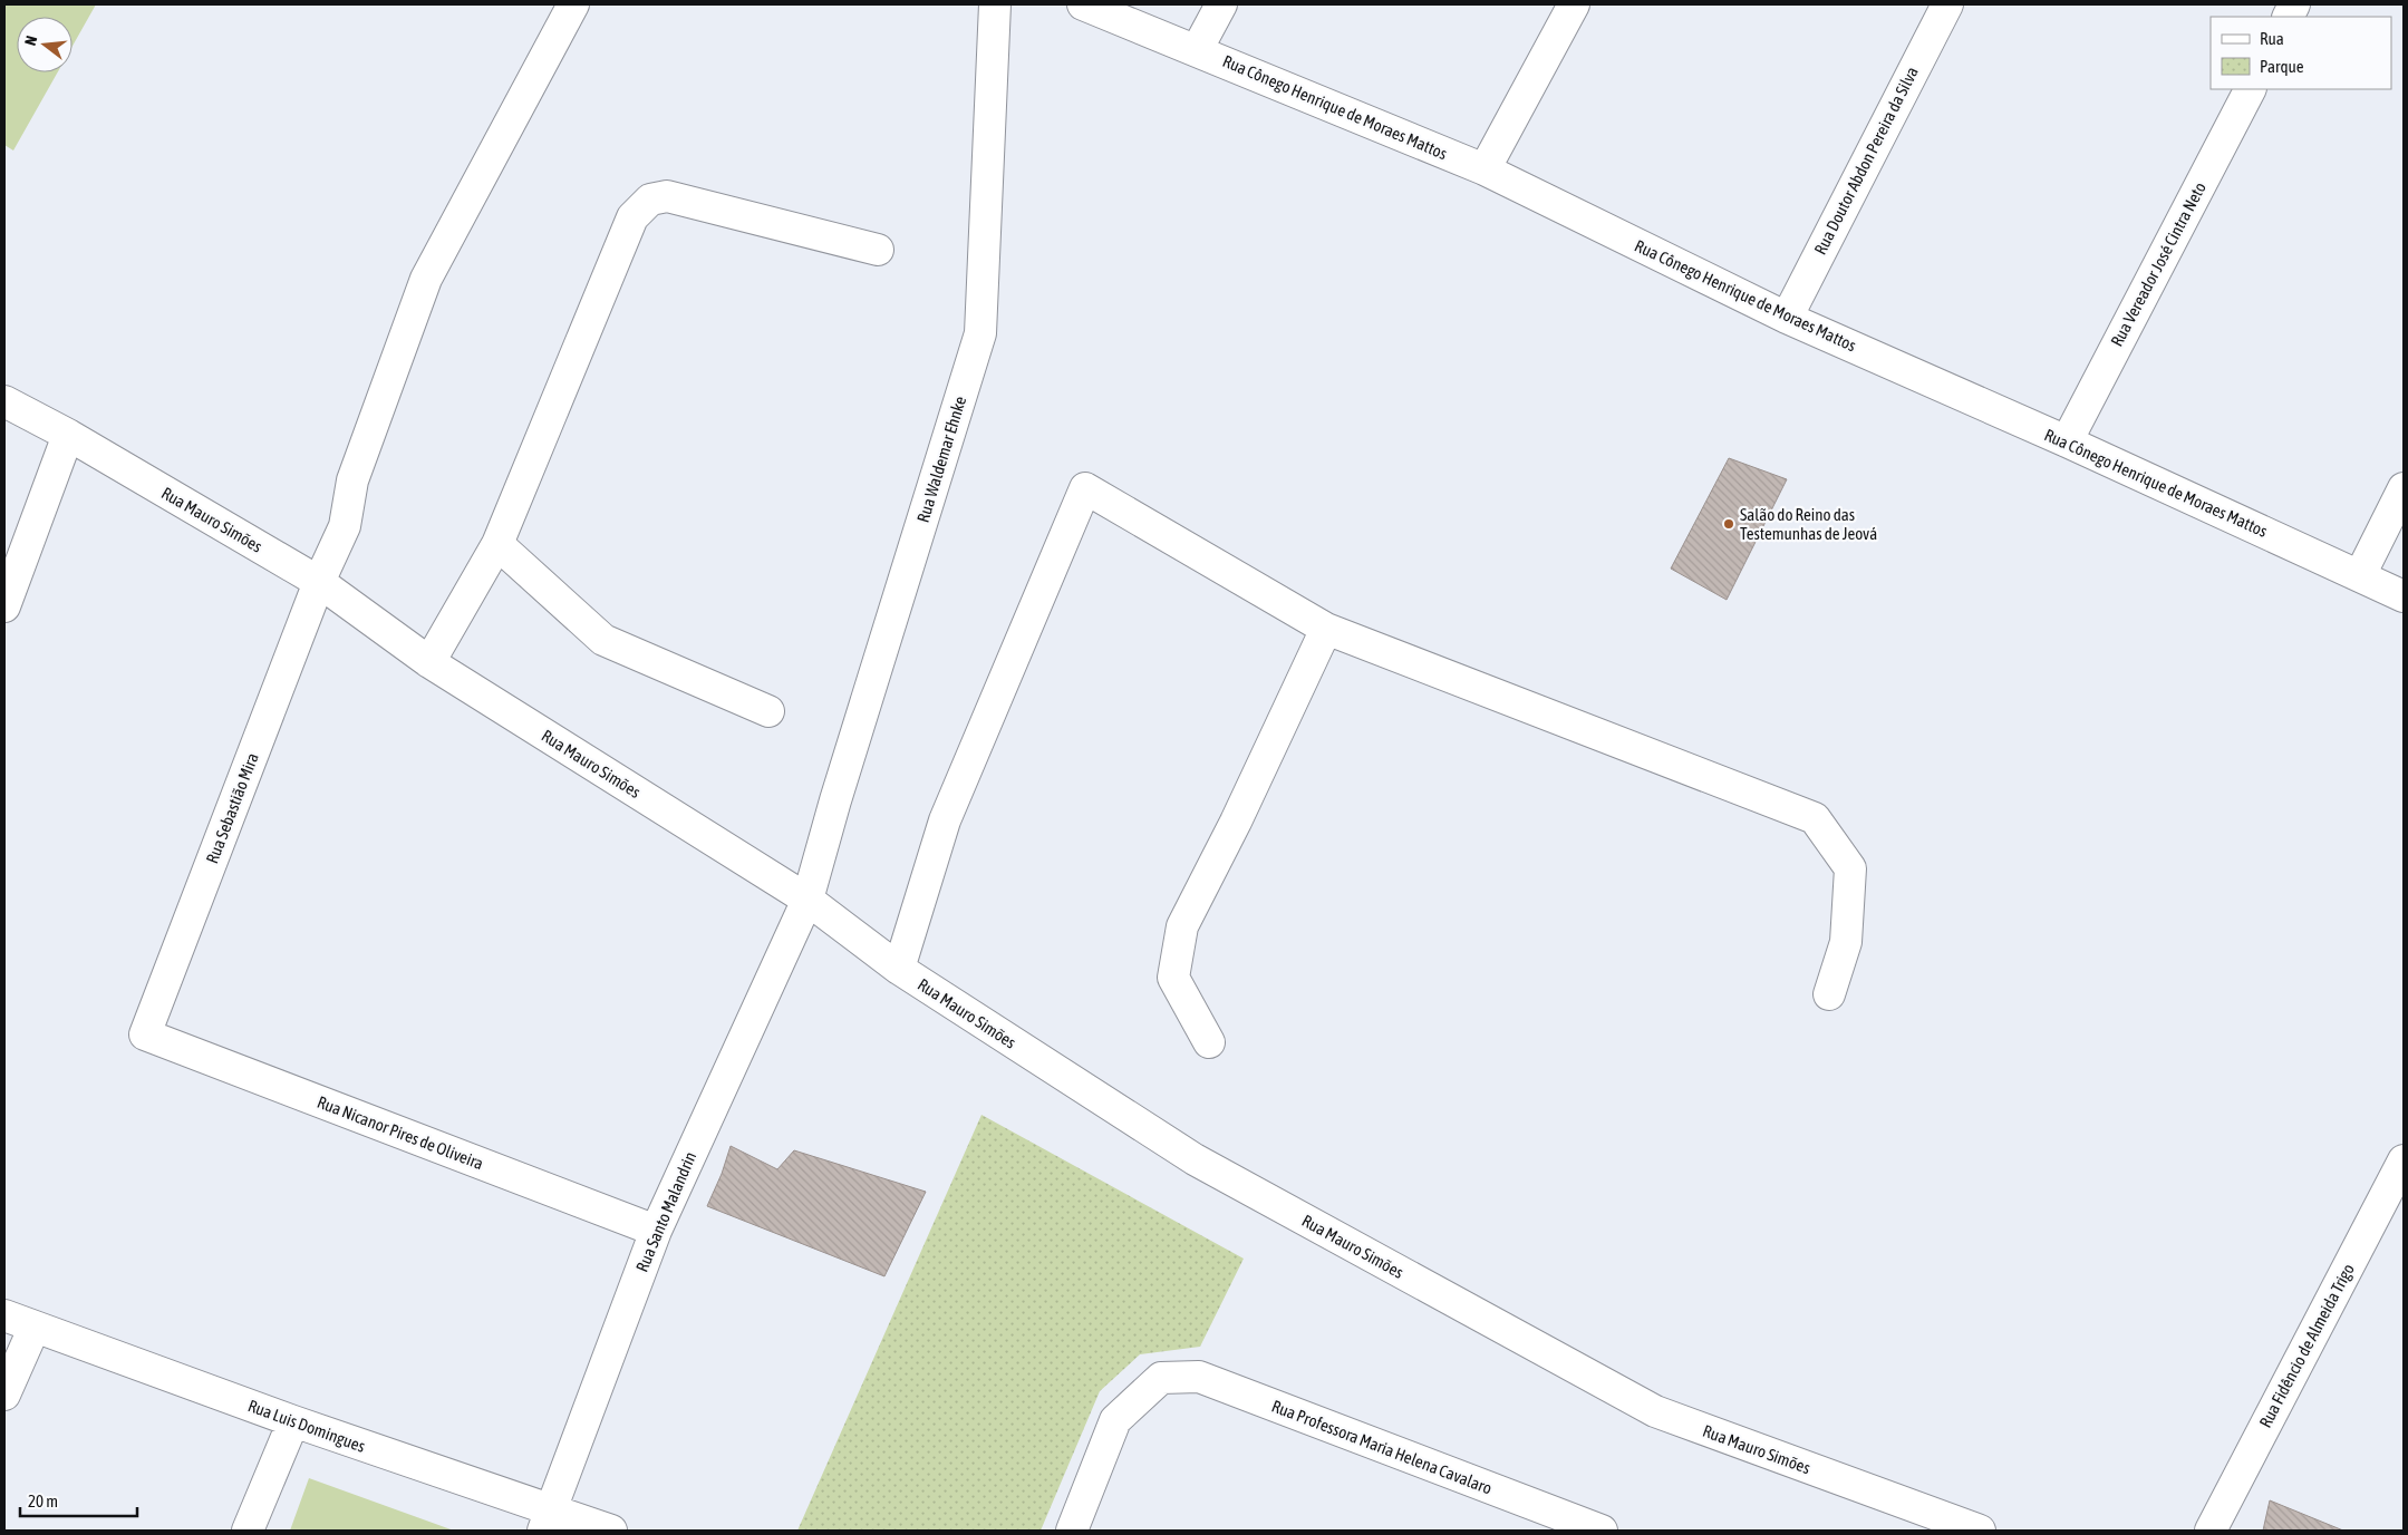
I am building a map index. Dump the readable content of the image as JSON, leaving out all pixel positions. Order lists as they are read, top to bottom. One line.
{"streets":{"street":["Rua Cônego Henrique de Moraes Mattos","Rua Doutor Abdon Pereira da Silva","Rua Vereador José Cintra Neto","Rua Waldemar Ehnke","Rua Mauro Simões","Rua Sebastião Mira","Rua Nicanor Pires de Oliveira","Rua Santo Malandrin","Rua Fidêncio de Almeida Trigo","Rua Luis Domingues","Rua Professora Maria Helena Cavalaro"]},"crossings":[["Rua Cônego Henrique de Moraes Mattos","Rua Doutor Abdon Pereira da Silva"],["Rua Cônego Henrique de Moraes Mattos","Rua Vereador José Cintra Neto"],["Rua Waldemar Ehnke","Rua Mauro Simões"],["Rua Waldemar Ehnke","Rua Santo Malandrin"],["Rua Mauro Simões","Rua Sebastião Mira"],["Rua Mauro Simões","Rua Santo Malandrin"],["Rua Sebastião Mira","Rua Nicanor Pires de Oliveira"],["Rua Nicanor Pires de Oliveira","Rua Santo Malandrin"],["Rua Santo Malandrin","Rua Luis Domingues"]],"places":["Salão do Reino das Testemunhas de Jeová"],"legend":["Rua","Parque"],"scale_bar":"20 m","north":"left"}
